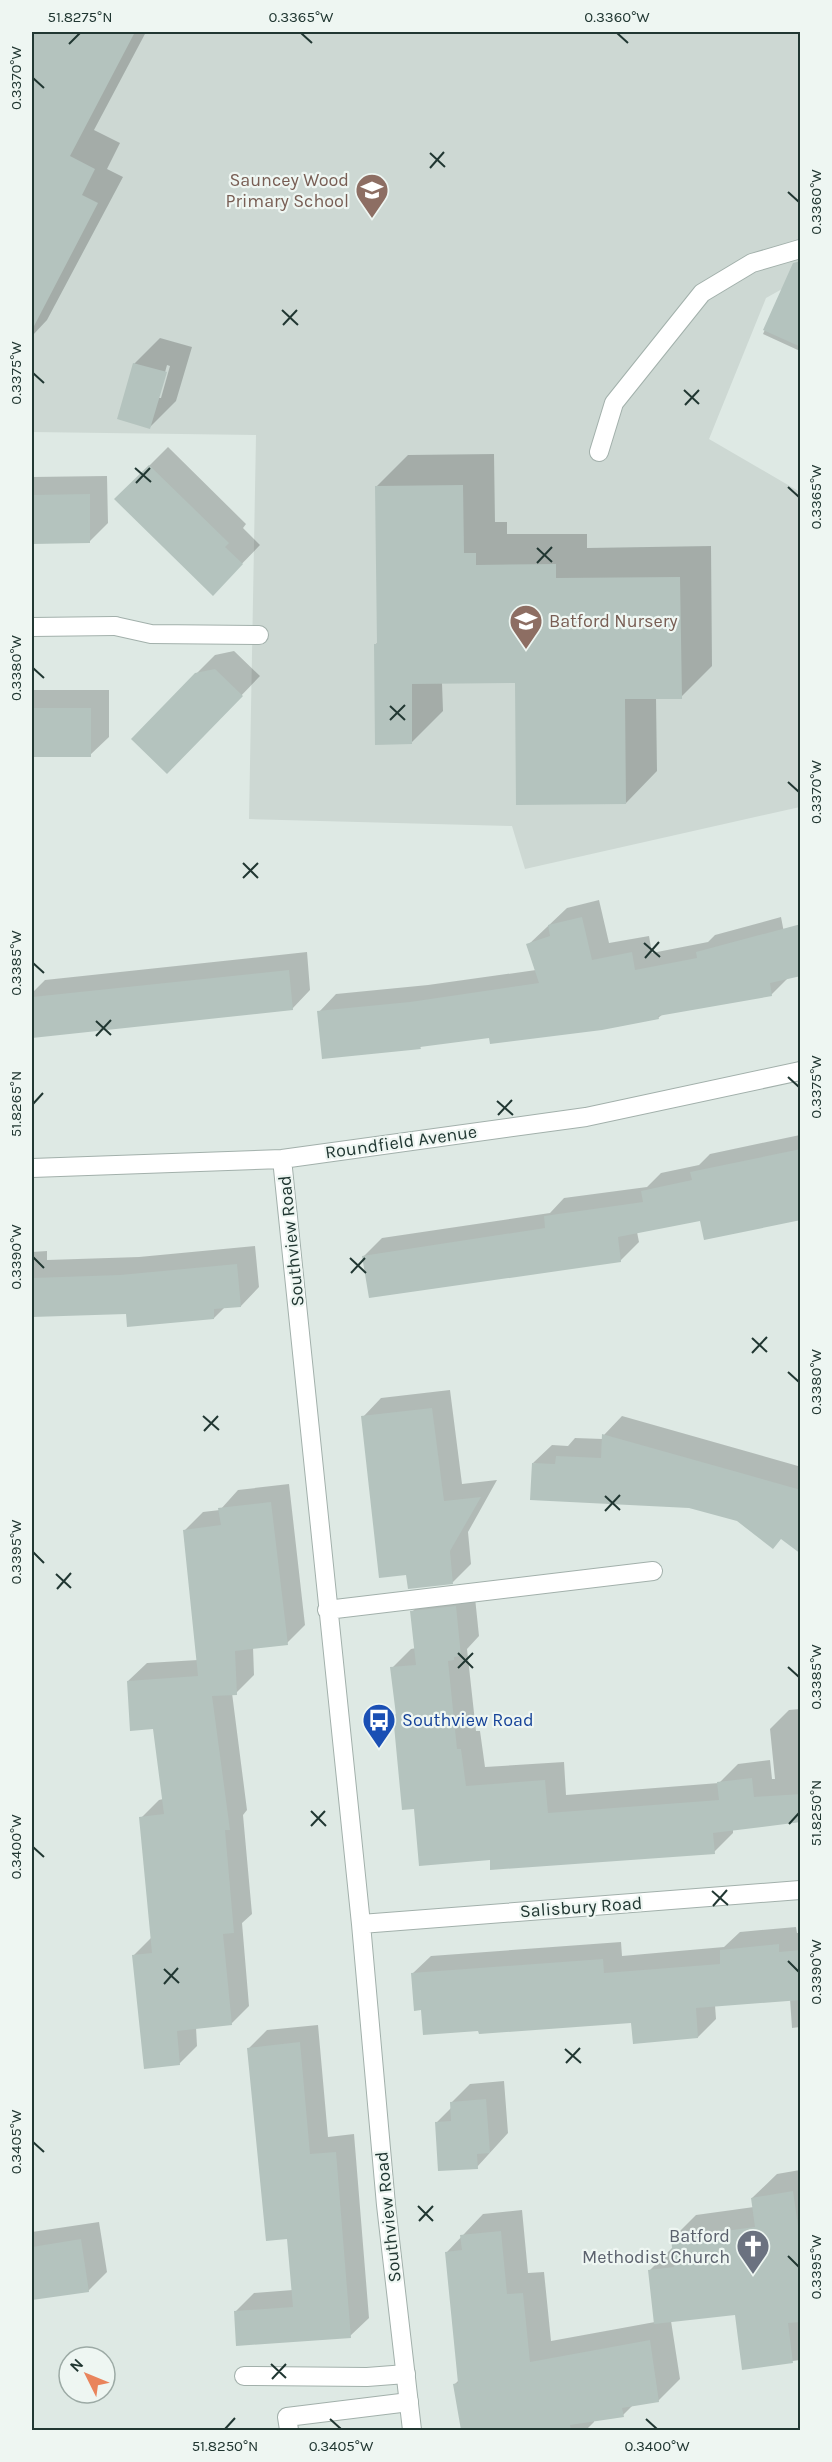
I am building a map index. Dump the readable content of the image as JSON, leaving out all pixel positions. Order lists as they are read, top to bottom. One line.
{"streets":{"street":["Roundfield Avenue","Southview Road","Salisbury Road"]},"crossings":[["Roundfield Avenue","Southview Road"],["Southview Road","Salisbury Road"]],"places":{"school or university":["Sauncey Wood Primary School","Batford Nursery"],"bus stop":["Southview Road"],"church":["Batford Methodist Church"]},"north":"top left","coordinates":["51.8275°N","0.3365°W","0.3360°W","0.3370°W","0.3375°W","0.3380°W","0.3385°W","51.8265°N","0.3390°W","0.3395°W","51.8250°N","0.3400°W","0.3405°W"]}
